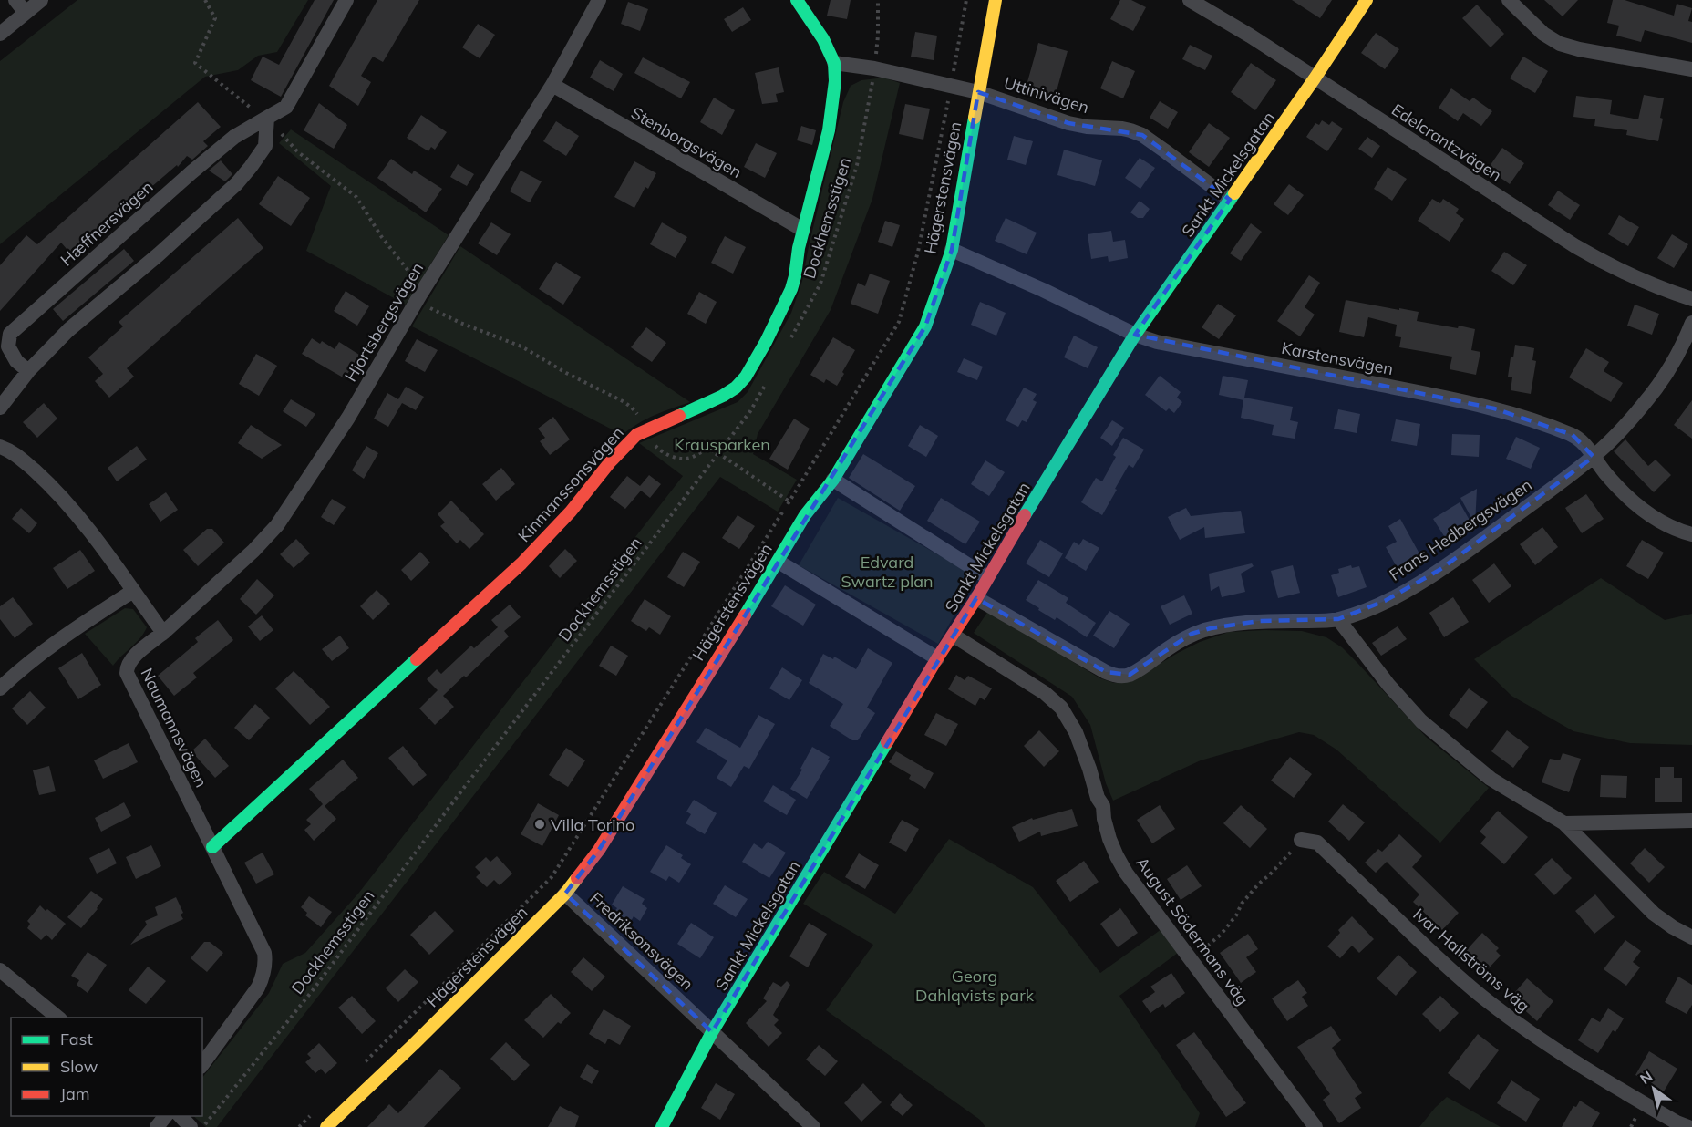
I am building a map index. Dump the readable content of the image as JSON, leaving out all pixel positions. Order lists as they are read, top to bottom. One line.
{"streets":{"street":["Uttinivägen","Stenborgsvägen","Edelcrantzvägen","Sankt Mickelsgatan","Hägerstensvägen","Hæffnersvägen","Hjortsbergsvägen","Karstensvägen","Kinmanssonsvägen","Frans Hedbergsvägen","Naumannsvägen","August Södermans väg","Fredriksonsvägen","Ivar Hallströms väg"],"path":["Dockhemsstigen"]},"crossings":[["Uttinivägen","Sankt Mickelsgatan"],["Uttinivägen","Hägerstensvägen"],["Uttinivägen","Dockhemsstigen"],["Uttinivägen","Kinmanssonsvägen"],["Stenborgsvägen","Hjortsbergsvägen"],["Stenborgsvägen","Kinmanssonsvägen"],["Edelcrantzvägen","Sankt Mickelsgatan"],["Sankt Mickelsgatan","Karstensvägen"],["Sankt Mickelsgatan","Frans Hedbergsvägen"],["Sankt Mickelsgatan","August Södermans väg"],["Sankt Mickelsgatan","Fredriksonsvägen"],["Hägerstensvägen","Karstensvägen"],["Hägerstensvägen","Fredriksonsvägen"],["Hjortsbergsvägen","Naumannsvägen"],["Karstensvägen","Frans Hedbergsvägen"],["Kinmanssonsvägen","Naumannsvägen"]],"parks":["Krausparken","Edvard Swartz plan","Georg Dahlqvists park"],"places":["Villa Torino"],"legend":["Fast","Slow","Jam"],"north":"top left"}
